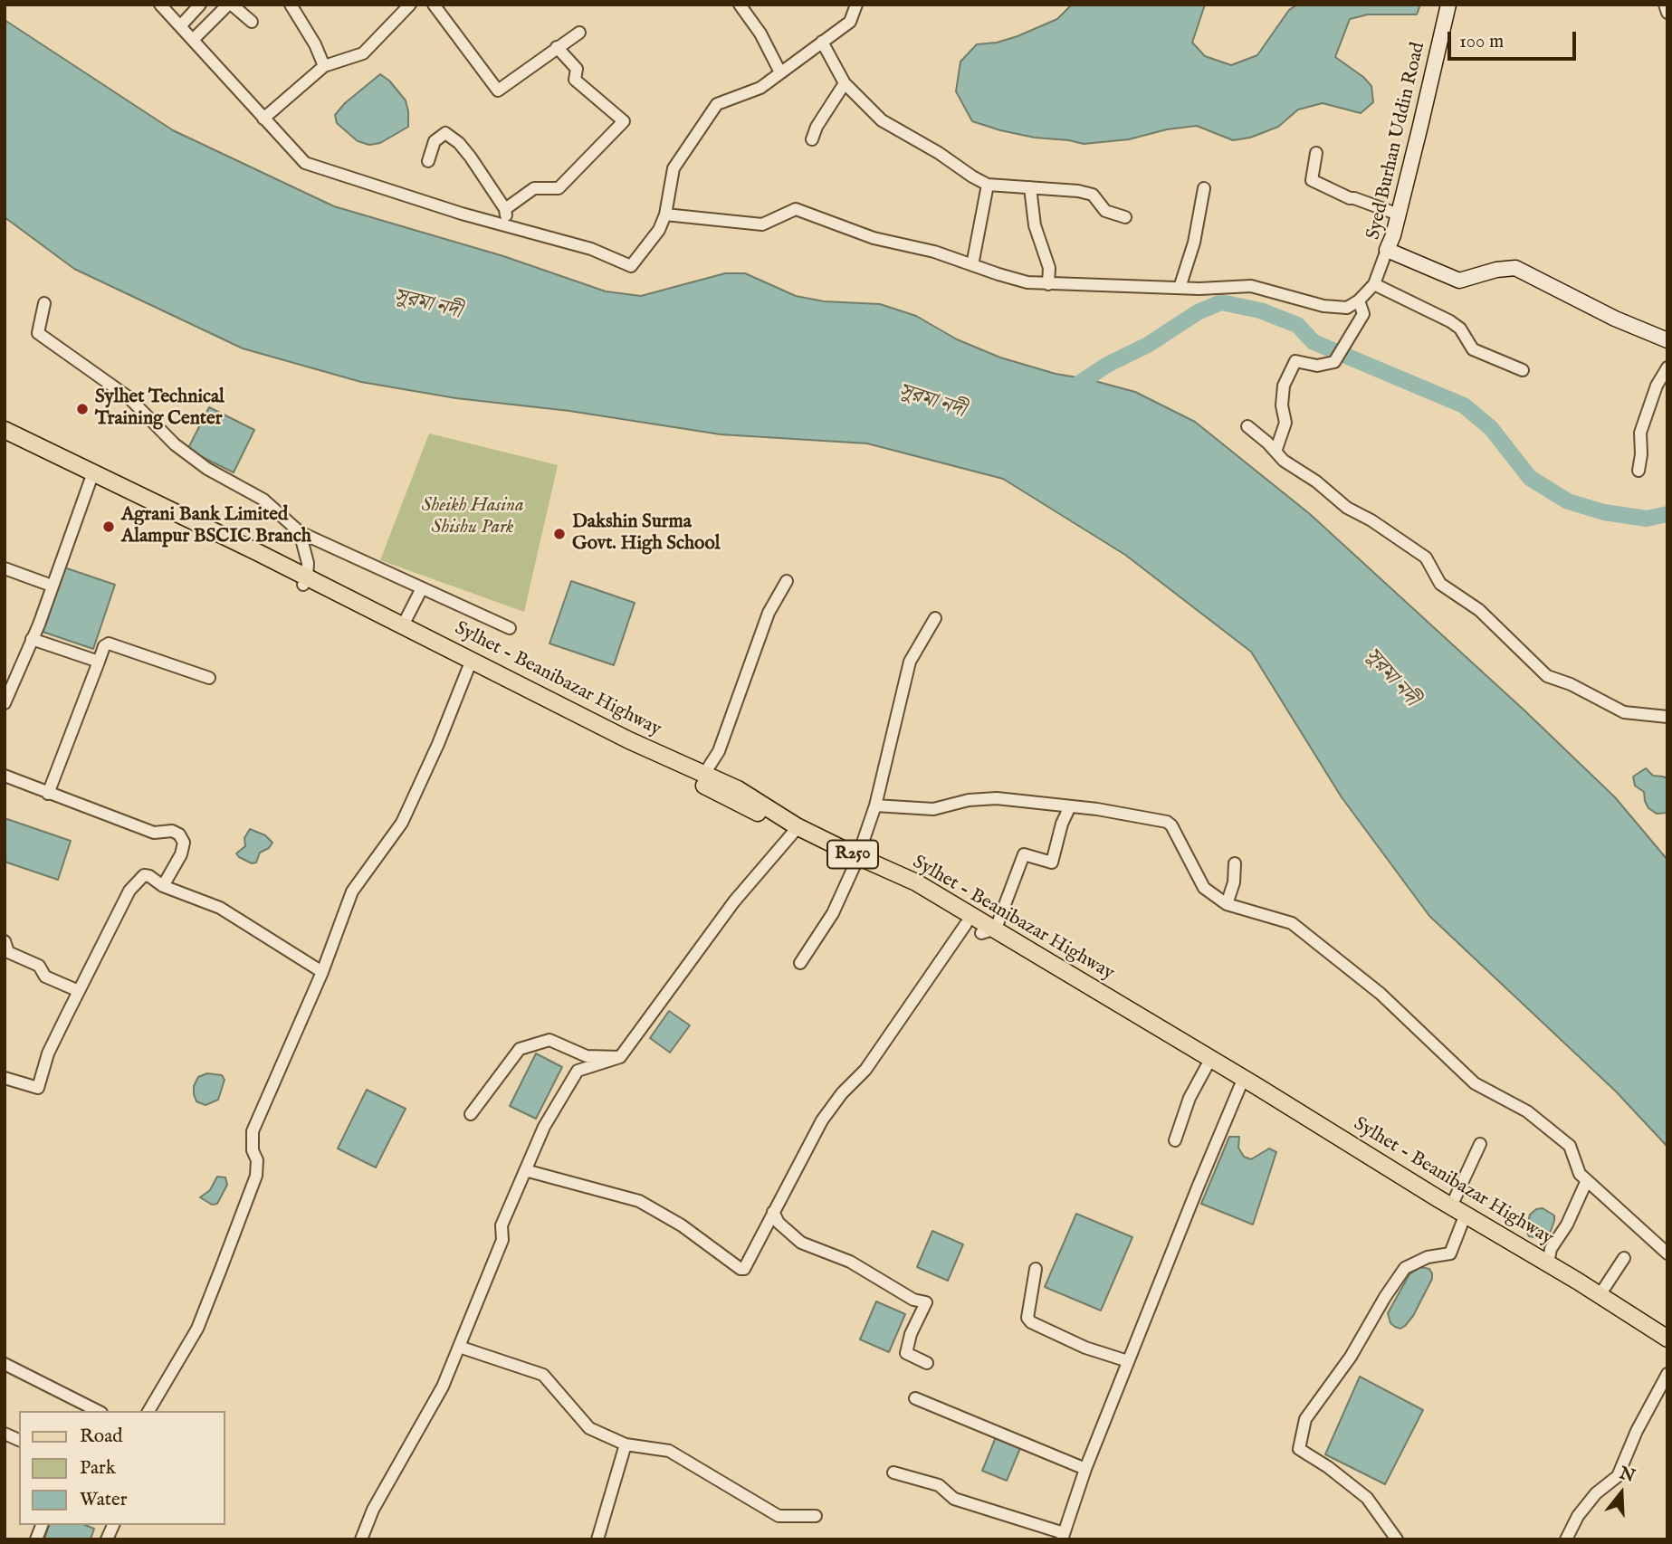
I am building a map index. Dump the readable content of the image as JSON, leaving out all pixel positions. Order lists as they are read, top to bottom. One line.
{"streets":{"main road":["Sylhet - Beanibazar Highway","R250"],"street":["Syed Burhan Uddin Road"]},"water":["সুরমা নদী"],"parks":["Sheikh Hasina Shishu Park"],"places":["Sylhet Technical Training Center","Agrani Bank Limited Alampur BSCIC Branch","Dakshin Surma Govt. High School"],"legend":["Road","Park","Water"],"scale_bar":"100 m","north":"top"}
